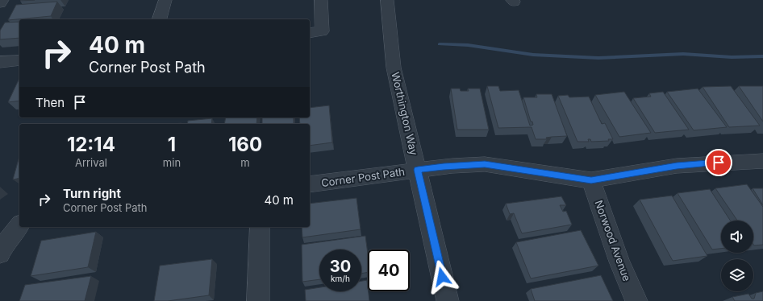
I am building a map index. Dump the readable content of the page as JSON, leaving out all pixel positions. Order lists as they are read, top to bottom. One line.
{"streets":{"street":["Worthington Way","Corner Post Path","Norwood Avenue"]},"crossings":[["Worthington Way","Corner Post Path"],["Corner Post Path","Norwood Avenue"]],"page":{"turn":["40 m","Corner Post Path"],"then":"Then","eta":["12:14","Arrival","1","min","160","m"],"list":[{"name":"Turn right","note":"Corner Post Path","value":"40 m"}],"speed":"30 km/h","limit":"40"}}
